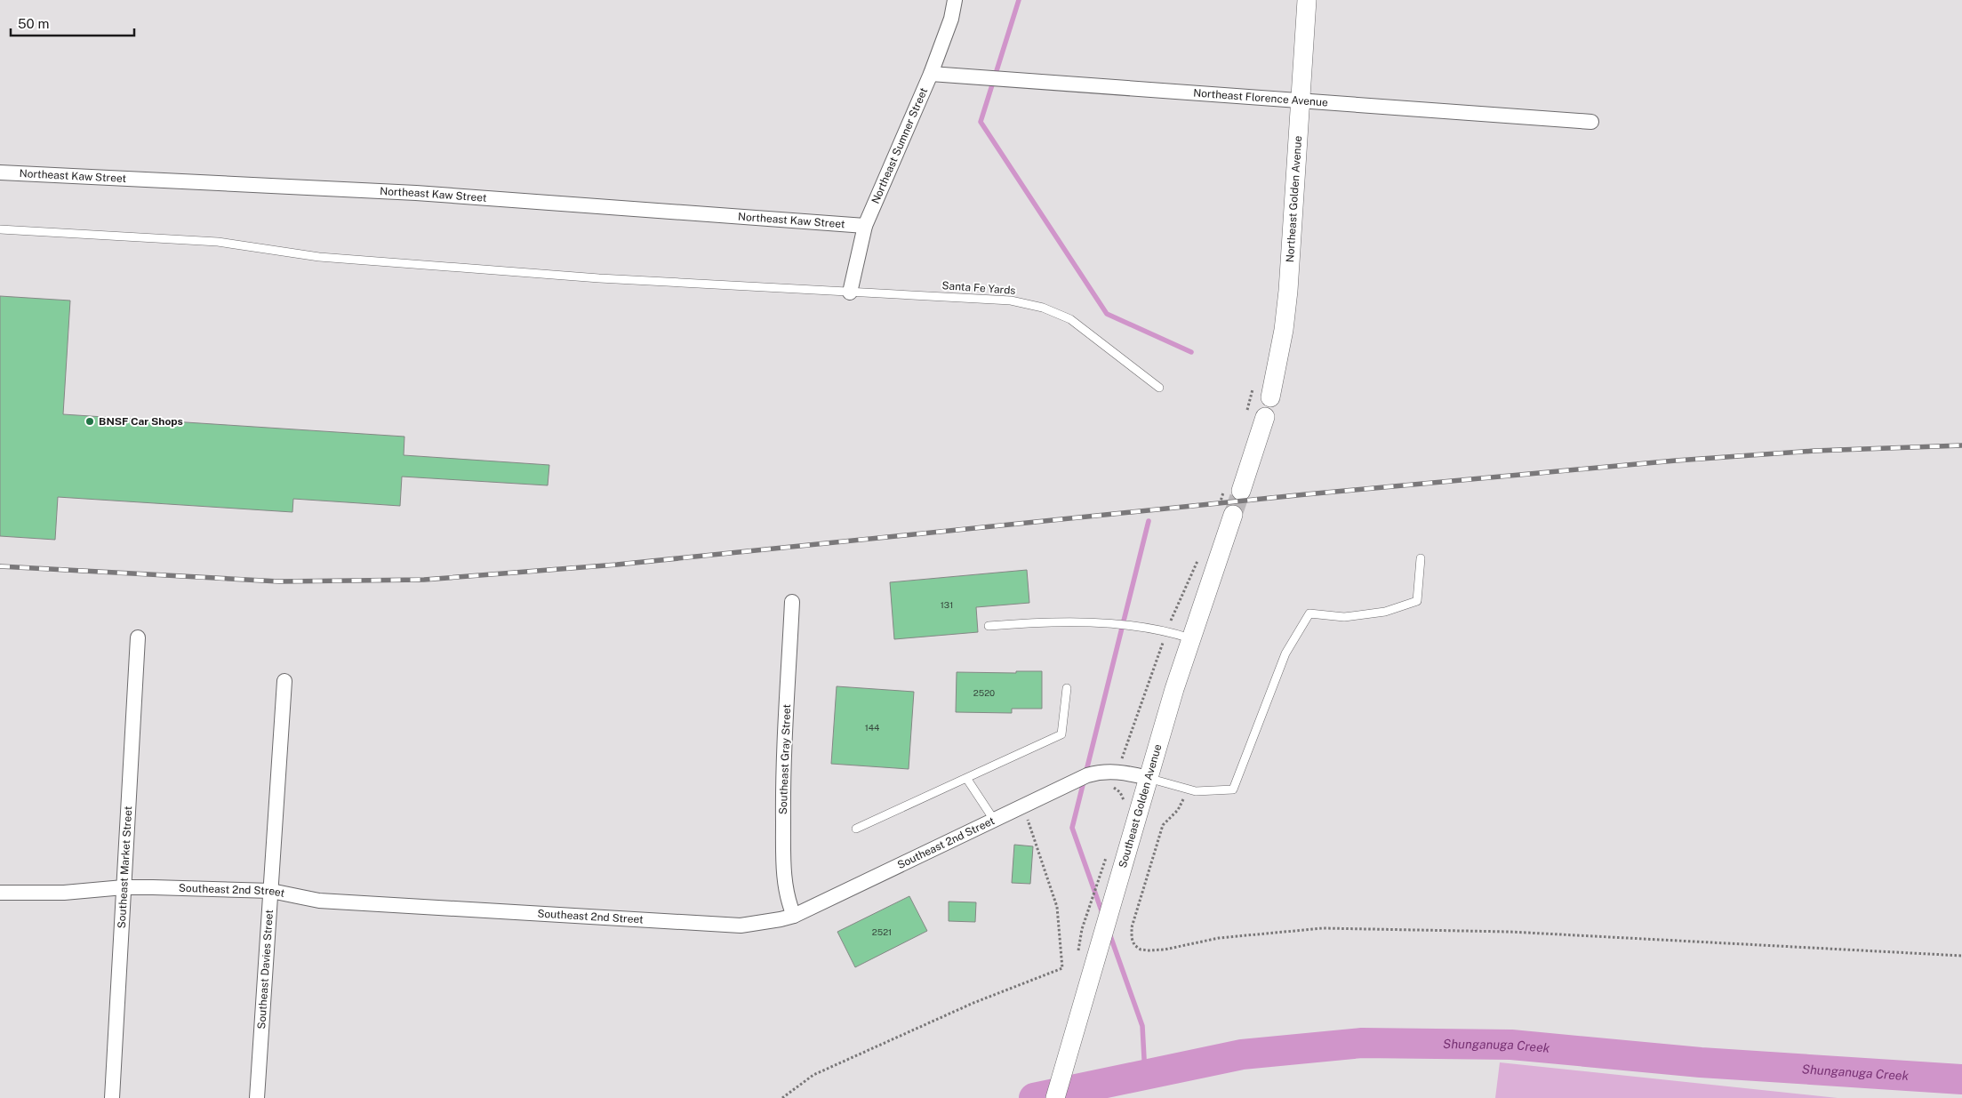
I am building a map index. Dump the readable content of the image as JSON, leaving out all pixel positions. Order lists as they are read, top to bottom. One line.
{"streets":{"street":["Northeast Florence Avenue","Northeast Sumner Street","Northeast Kaw Street","Northeast Golden Avenue","Southeast Gray Street","Southeast Golden Avenue","Southeast 2nd Street","Southeast Market Street","Southeast Davies Street"],"lane":["Santa Fe Yards"]},"crossings":[["Northeast Florence Avenue","Northeast Sumner Street"],["Northeast Florence Avenue","Northeast Golden Avenue"],["Northeast Sumner Street","Northeast Kaw Street"],["Northeast Sumner Street","Santa Fe Yards"],["Southeast Gray Street","Southeast 2nd Street"],["Southeast Golden Avenue","Southeast 2nd Street"],["Southeast 2nd Street","Southeast Market Street"],["Southeast 2nd Street","Southeast Davies Street"]],"water":["Shunganuga Creek"],"places":["BNSF Car Shops"],"house_numbers":["131","2520","144","2521"],"scale_bar":"50 m"}
